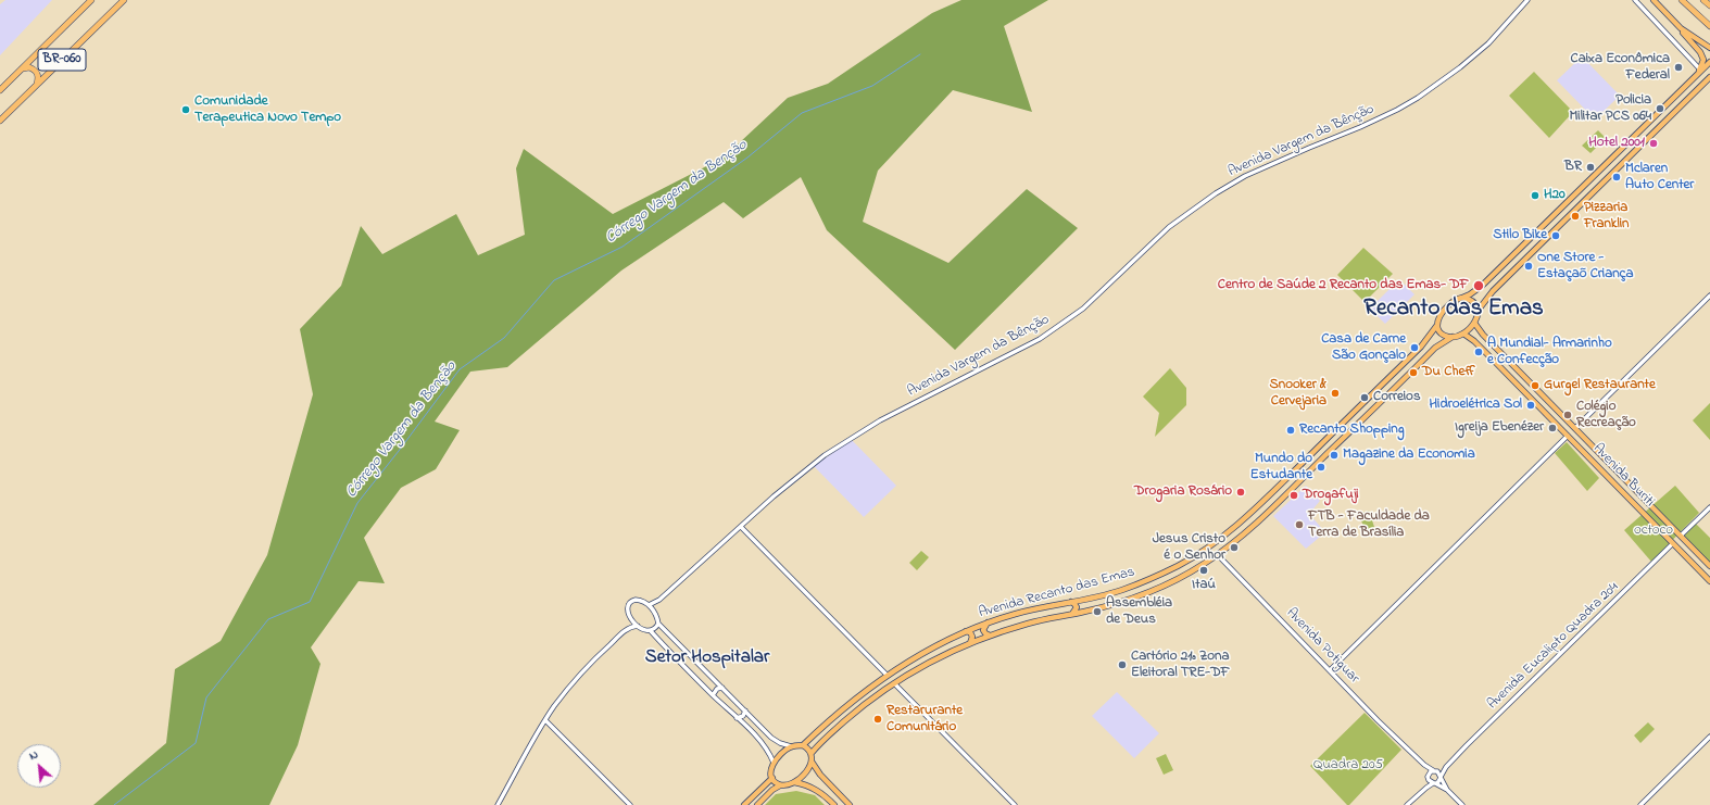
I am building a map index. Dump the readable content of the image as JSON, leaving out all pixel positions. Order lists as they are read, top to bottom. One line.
{"streets":{"highway":["BR-060"],"main road":["Avenida Buriti","Avenida Recanto das Emas"],"street":["Avenida Vargem da Bênção","Avenida Potiguar","Avenida Eucalipto Quadra 204"]},"crossings":[["Avenida Buriti","Avenida Recanto das Emas"],["Avenida Buriti","Avenida Eucalipto Quadra 204"],["Avenida Recanto das Emas","Avenida Potiguar"]],"districts":["Recanto das Emas","Setor Hospitalar"],"water":["Córrego Vargem da Benção"],"parks":["octoco","Quadra 205"],"places":["Caixa Econômica Federal","Policia Militar PCS 064","Comunidade Terapeutica Novo Tempo","Hotel 2001","BR","Mclaren Auto Center","H20","Pizzaria Franklin","Stilo Bike","One Store - Estaçaõ Criança","Centro de Saúde 2 Recanto das Emas- DF","Casa de Carne São Gonçalo","A Mundial- Armarinho e Confecção","Du Cheff","Gurgel Restaurante","Snooker & Cervejaria","Correios","Hidroelétrica Sol","Colégio Recreação","Igreija Ebenézer","Recanto Shopping","Magazine da Economia","Mundo do Estudante","Drogaria Rosário","Drogafuji","FTB - Faculdade da Terra de Brasília","Jesus Cristo é o Senhor","Itaú","Assembléia de Deus","Cartório 21ª Zona Eleitoral TRE-DF","Restarurante Comunitário"],"north":"top left"}
